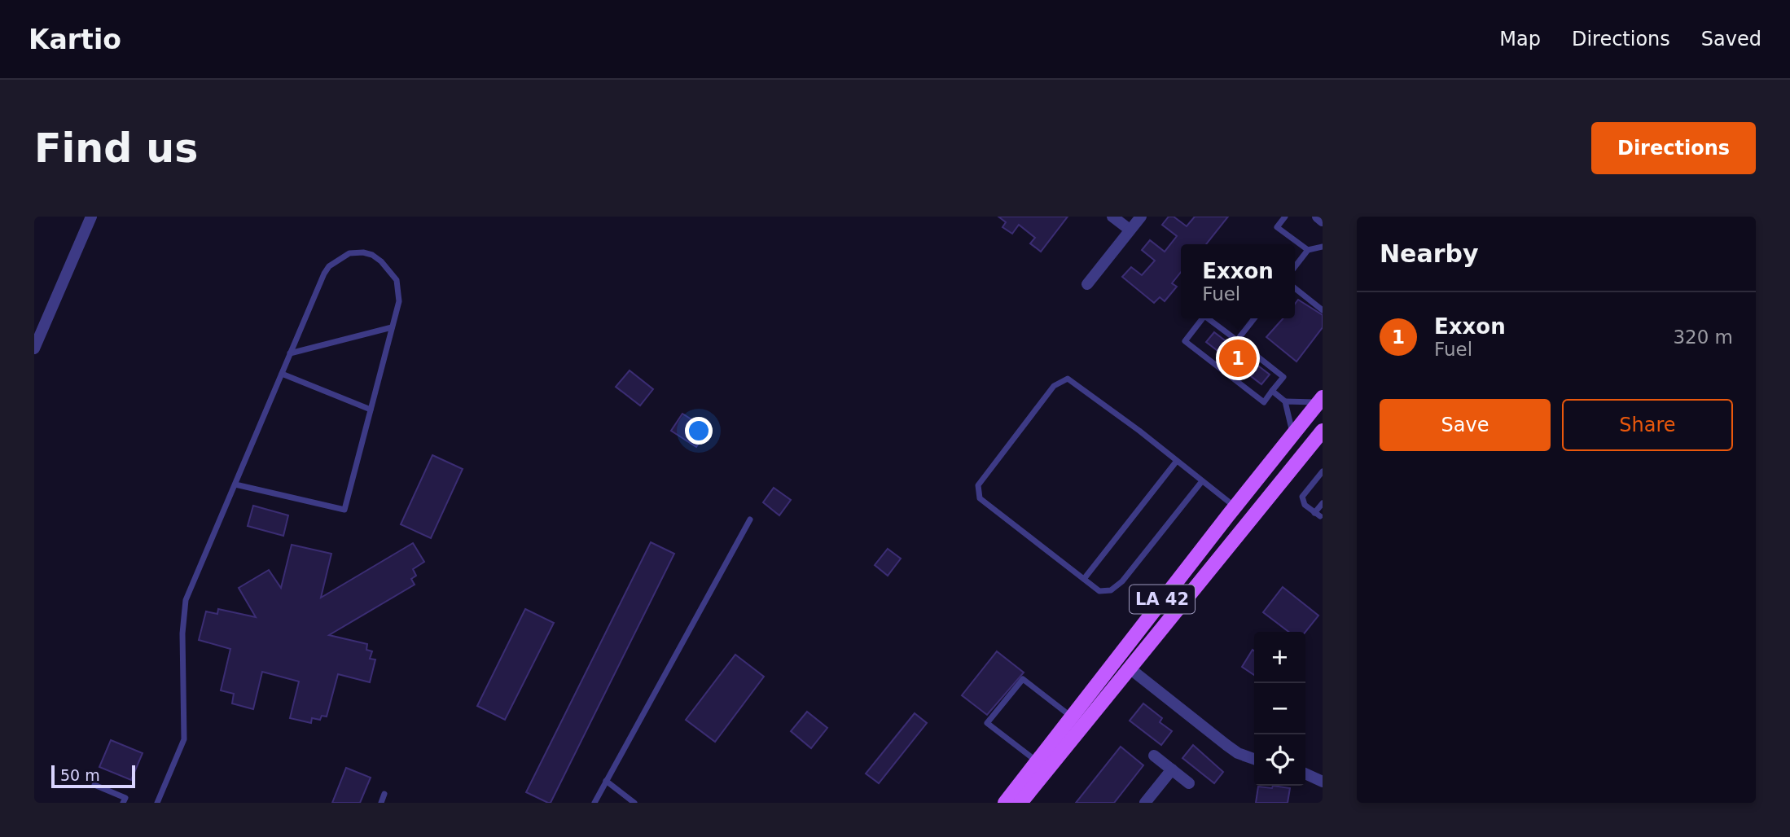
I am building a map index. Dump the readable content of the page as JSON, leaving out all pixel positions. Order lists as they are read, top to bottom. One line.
{"streets":{"main road":["LA 42"]},"scale_bar":"50 m","page":{"header":"Kartio","nav":["Map","Directions","Saved"],"buttons":["Directions",["Save","Share"]],"title":"Find us","heading":"Nearby","popup":["Exxon","Fuel"],"list":[{"mark":"1","name":"Exxon","note":"Fuel","value":"320 m"}],"pins":"1","map_buttons":["+","−"],"scale":"50 m"}}
